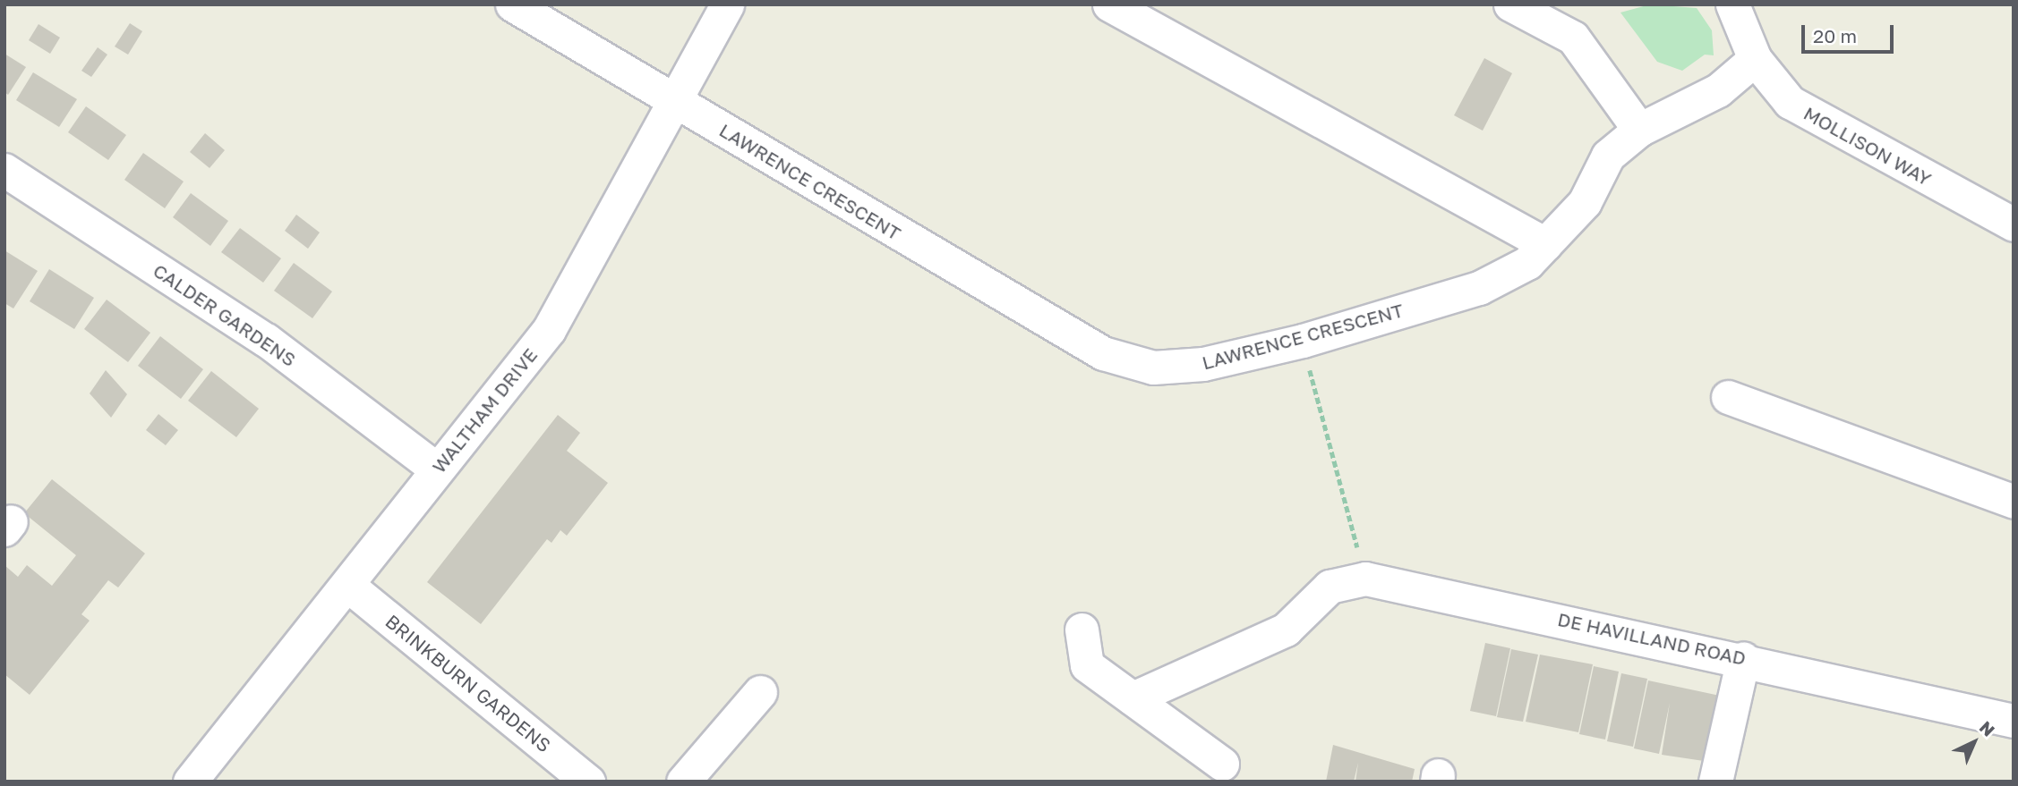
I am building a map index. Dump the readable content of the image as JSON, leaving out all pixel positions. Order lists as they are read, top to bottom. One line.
{"streets":{"street":["MOLLISON WAY","LAWRENCE CRESCENT","CALDER GARDENS","WALTHAM DRIVE","DE HAVILLAND ROAD","BRINKBURN GARDENS"]},"crossings":[["MOLLISON WAY","LAWRENCE CRESCENT"],["LAWRENCE CRESCENT","WALTHAM DRIVE"],["CALDER GARDENS","WALTHAM DRIVE"],["WALTHAM DRIVE","BRINKBURN GARDENS"]],"scale_bar":"20 m","north":"top right"}
